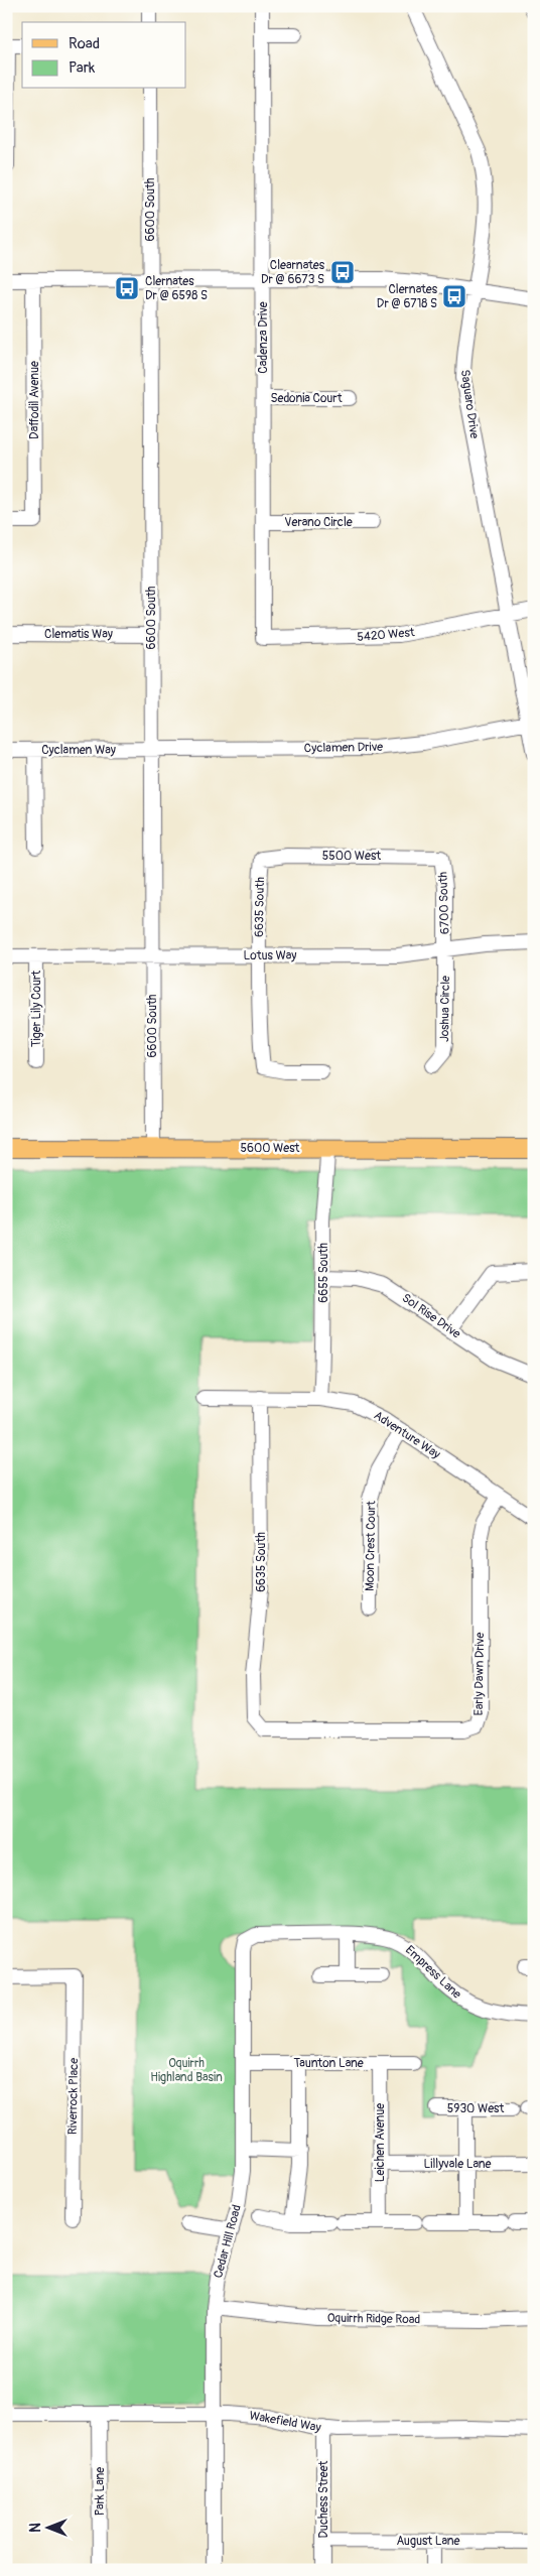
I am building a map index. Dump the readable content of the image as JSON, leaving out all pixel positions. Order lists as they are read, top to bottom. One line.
{"streets":{"main road":["5600 West"],"street":["6600 South","Cadenza Drive","Sedonia Court","Daffodil Avenue","Saguaro Drive","Verano Circle","Clematis Way","5420 West","Cyclamen Drive","Cyclamen Way","5500 West","6700 South","6635 South","Lotus Way","Tiger Lily Court","Joshua Circle","6655 South","Sol Rise Drive","Adventure Way","Moon Crest Court","Early Dawn Drive","Empress Lane","Taunton Lane","Riverrock Place","5930 West","Leichen Avenue","Lillyvale Lane","Cedar Hill Road","Oquirrh Ridge Road","Wakefield Way","Park Lane","Duchess Street","August Lane"]},"crossings":[["6600 South","Clematis Way"],["6600 South","Cyclamen Drive"],["6600 South","Cyclamen Way"],["6600 South","Lotus Way"],["6600 South","5600 West"],["Cadenza Drive","Sedonia Court"],["Cadenza Drive","Verano Circle"],["Cadenza Drive","5420 West"],["Saguaro Drive","5420 West"],["Saguaro Drive","Cyclamen Drive"],["Cyclamen Drive","Cyclamen Way"],["5500 West","6700 South"],["5500 West","6635 South"],["6700 South","Lotus Way"],["6700 South","Joshua Circle"],["6635 South","Lotus Way"],["6635 South","Adventure Way"],["6635 South","Early Dawn Drive"],["Lotus Way","Tiger Lily Court"],["Lotus Way","Joshua Circle"],["5600 West","6655 South"],["6655 South","Sol Rise Drive"],["6655 South","Adventure Way"],["Adventure Way","Moon Crest Court"],["Adventure Way","Early Dawn Drive"],["Empress Lane","Cedar Hill Road"],["Taunton Lane","Leichen Avenue"],["Taunton Lane","Cedar Hill Road"],["Leichen Avenue","Lillyvale Lane"],["Cedar Hill Road","Oquirrh Ridge Road"],["Cedar Hill Road","Wakefield Way"],["Wakefield Way","Park Lane"],["Wakefield Way","Duchess Street"],["Duchess Street","August Lane"]],"parks":["Oquirrh Highland Basin"],"places":{"bus stop":["Clearnates Dr @ 6673 S","Clernates Dr @ 6598 S","Clernates Dr @ 6718 S"]},"legend":["Road","Park"],"north":"left"}
